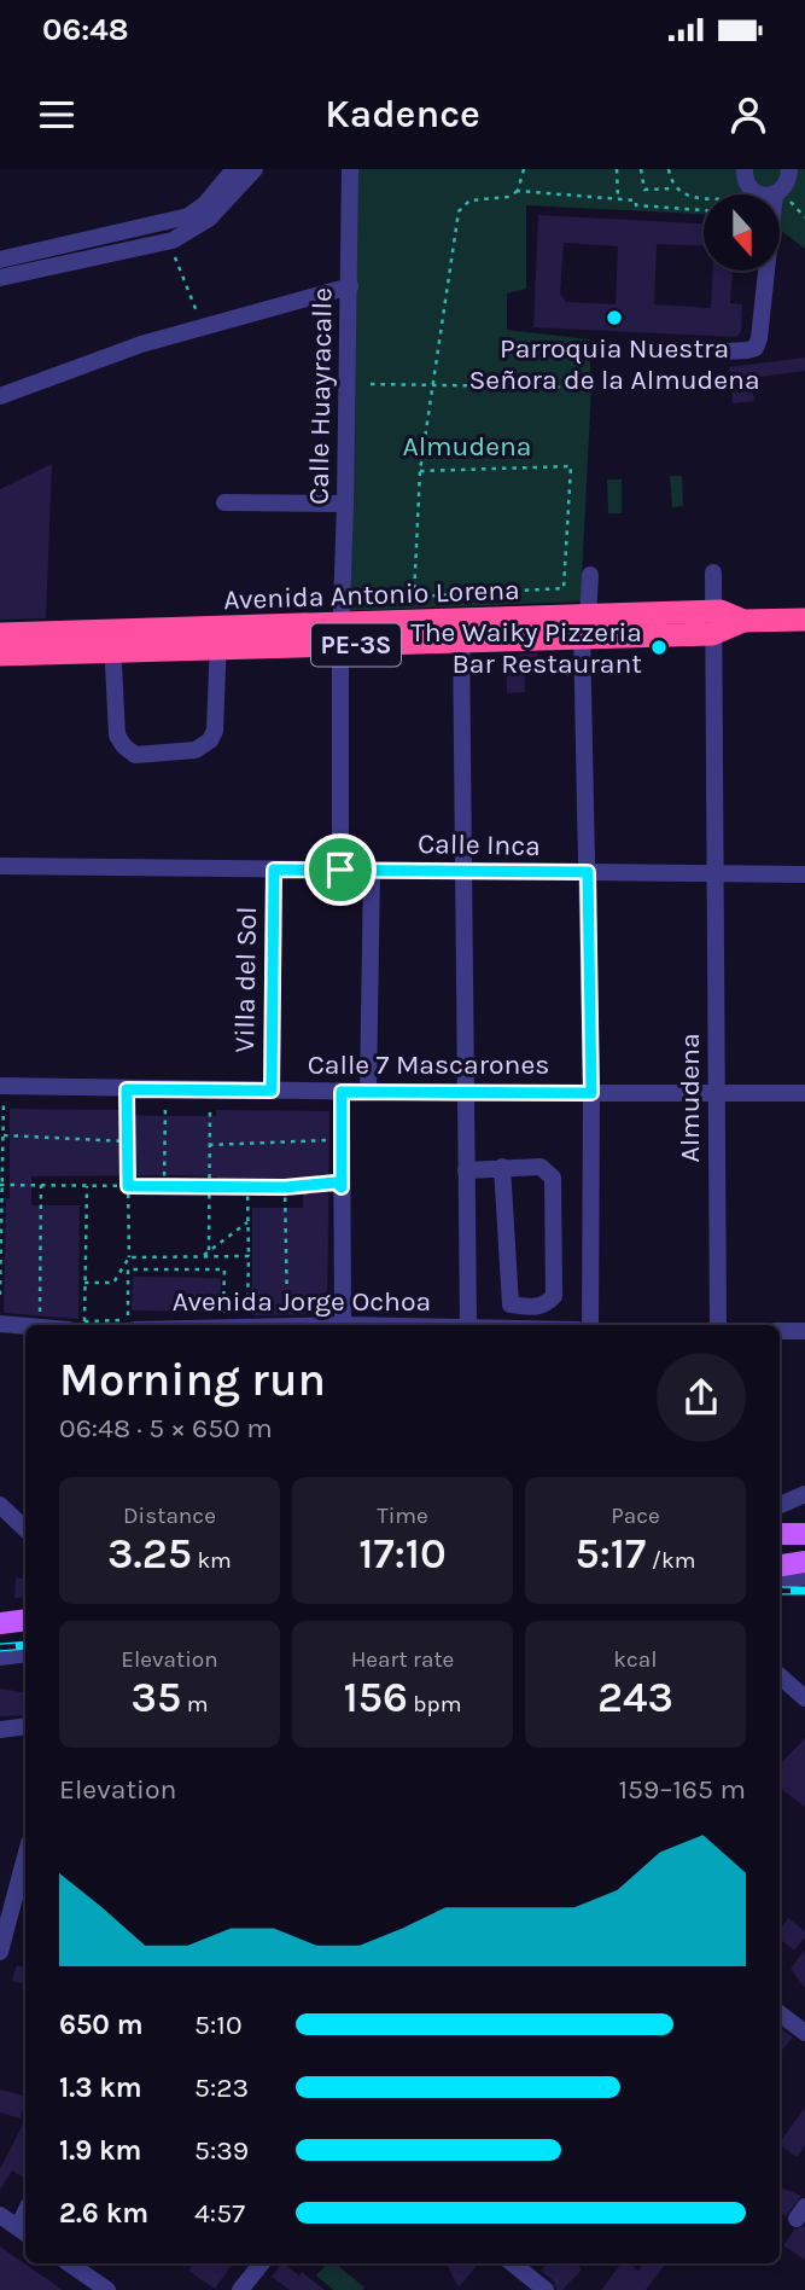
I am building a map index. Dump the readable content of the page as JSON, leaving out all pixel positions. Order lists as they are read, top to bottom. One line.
{"streets":{"highway":["Avenida Antonio Lorena","PE-3S"],"street":["Calle Huayracalle","Calle Inca","Villa del Sol","Calle 7 Mascarones","Almudena","Avenida Jorge Ochoa"]},"crossings":[["Calle Huayracalle","Avenida Antonio Lorena"],["Calle Huayracalle","Calle Inca"],["Avenida Antonio Lorena","Almudena"],["Calle Inca","Villa del Sol"],["Calle Inca","Almudena"],["Villa del Sol","Calle 7 Mascarones"],["Calle 7 Mascarones","Almudena"]],"parks":["Almudena"],"places":["Parroquia Nuestra Señora de la Almudena","The Waiky Pizzeria Bar Restaurant"],"north":"bottom","page":{"status":"06:48","header":"Kadence","heading":["Morning run","06:48 · 5 × 650 m"],"stats":[["Distance","3.25 km"],["Time","17:10"],["Pace","5:17 /km"],["Elevation","35 m"],["Heart rate","156 bpm"],["kcal","243"]],"chart":["Elevation","159–165 m"],"list":[{"name":"650 m","note":"5:10"},{"name":"1.3 km","note":"5:23"},{"name":"1.9 km","note":"5:39"},{"name":"2.6 km","note":"4:57"}]}}
